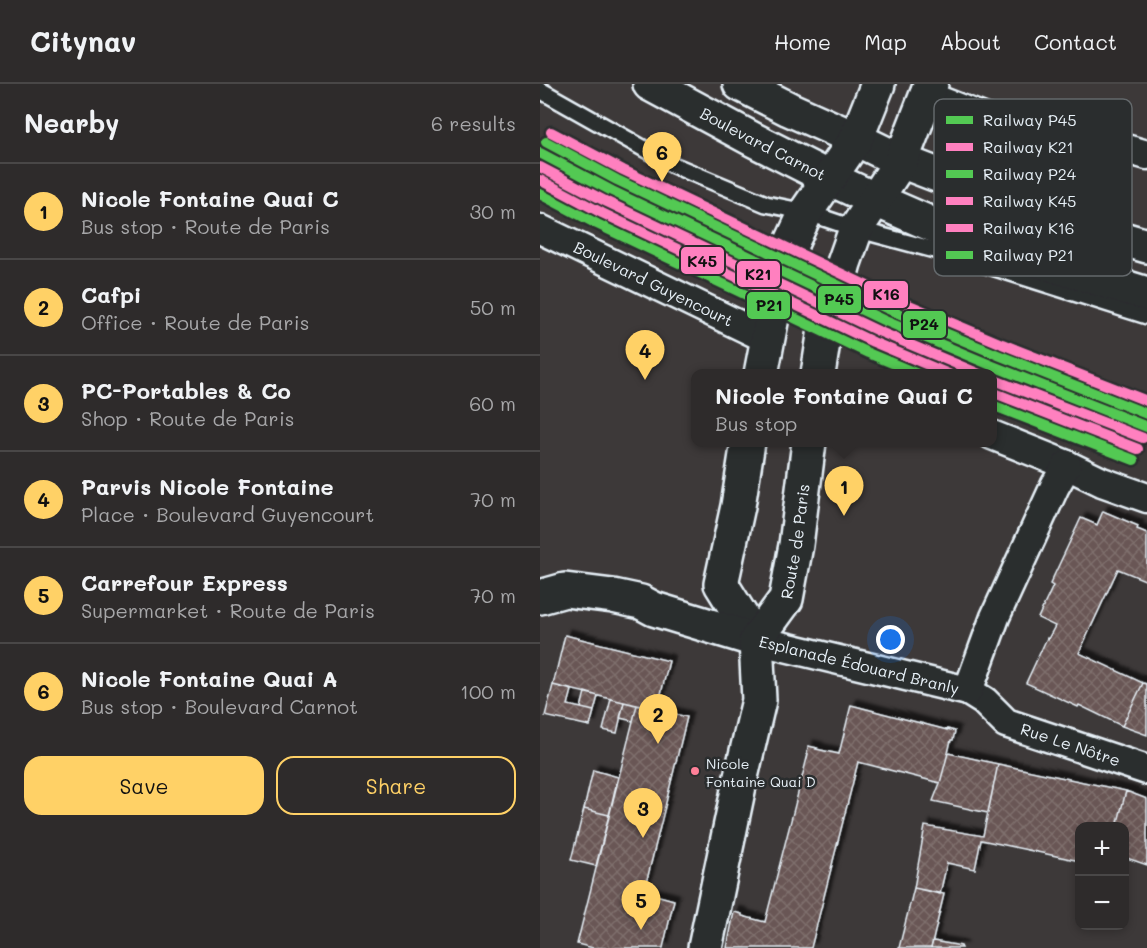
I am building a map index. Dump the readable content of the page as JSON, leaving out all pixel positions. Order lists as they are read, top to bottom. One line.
{"streets":{"main road":["Boulevard Carnot","Route de Paris","Esplanade Édouard Branly"],"street":["Boulevard Guyencourt","Rue Le Nôtre"]},"crossings":[["Route de Paris","Esplanade Édouard Branly"],["Esplanade Édouard Branly","Rue Le Nôtre"]],"places":["Nicole Fontaine Quai D"],"lines":["rail line K16","rail line P24","rail line P45","rail line K21","rail line K45","rail line P21"],"legend":["Railway P45","Railway K21","Railway P24","Railway K45","Railway K16","Railway P21"],"page":{"header":"Citynav","nav":["Home","Map","About","Contact"],"heading":["Nearby","6 results"],"pins":["6","4","1","2","3","5"],"list":[{"mark":"1","name":"Nicole Fontaine Quai C","note":"Bus stop · Route de Paris","value":"30 m"},{"mark":"2","name":"Cafpi","note":"Office · Route de Paris","value":"50 m"},{"mark":"3","name":"PC-Portables & Co","note":"Shop · Route de Paris","value":"60 m"},{"mark":"4","name":"Parvis Nicole Fontaine","note":"Place · Boulevard Guyencourt","value":"70 m"},{"mark":"5","name":"Carrefour Express","note":"Supermarket · Route de Paris","value":"70 m"},{"mark":"6","name":"Nicole Fontaine Quai A","note":"Bus stop · Boulevard Carnot","value":"100 m"}],"popup":["Nicole Fontaine Quai C","Bus stop"],"buttons":["Save","Share"],"map_buttons":["+","−"]}}
